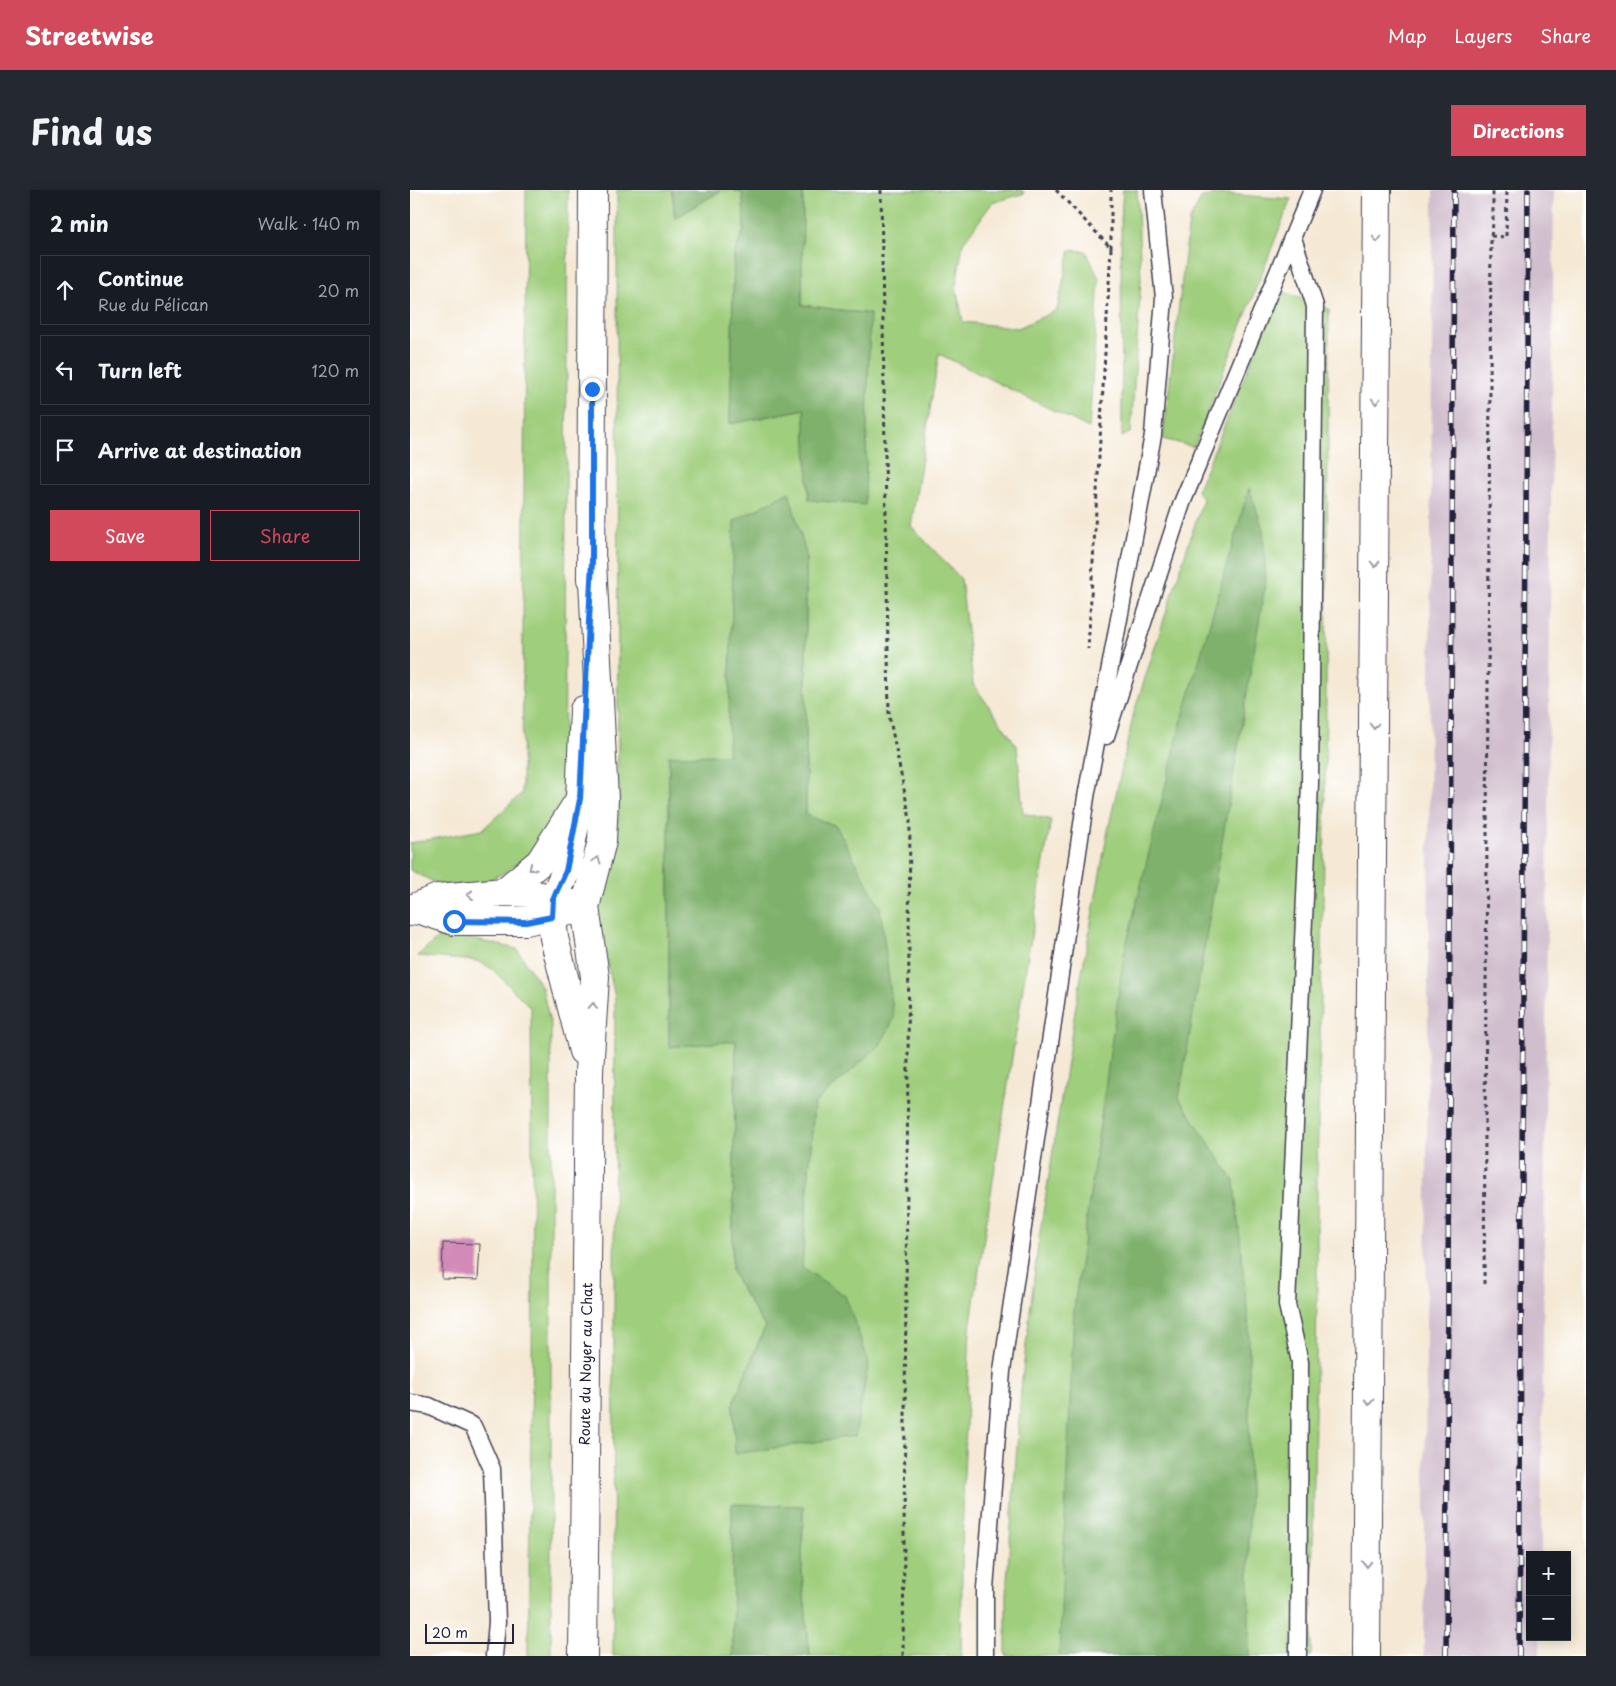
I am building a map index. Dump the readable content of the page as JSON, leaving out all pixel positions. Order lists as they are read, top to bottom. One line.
{"streets":{"street":["Route du Noyer au Chat"]},"scale_bar":"20 m","page":{"header":"Streetwise","nav":["Map","Layers","Share"],"title":"Find us","buttons":["Directions",["Save","Share"]],"heading":["2 min","Walk · 140 m"],"list":[["Continue","Rue du Pélican","20 m"],["Turn left","120 m"],"Arrive at destination"],"map_buttons":["+","−"],"scale":"20 m"}}
